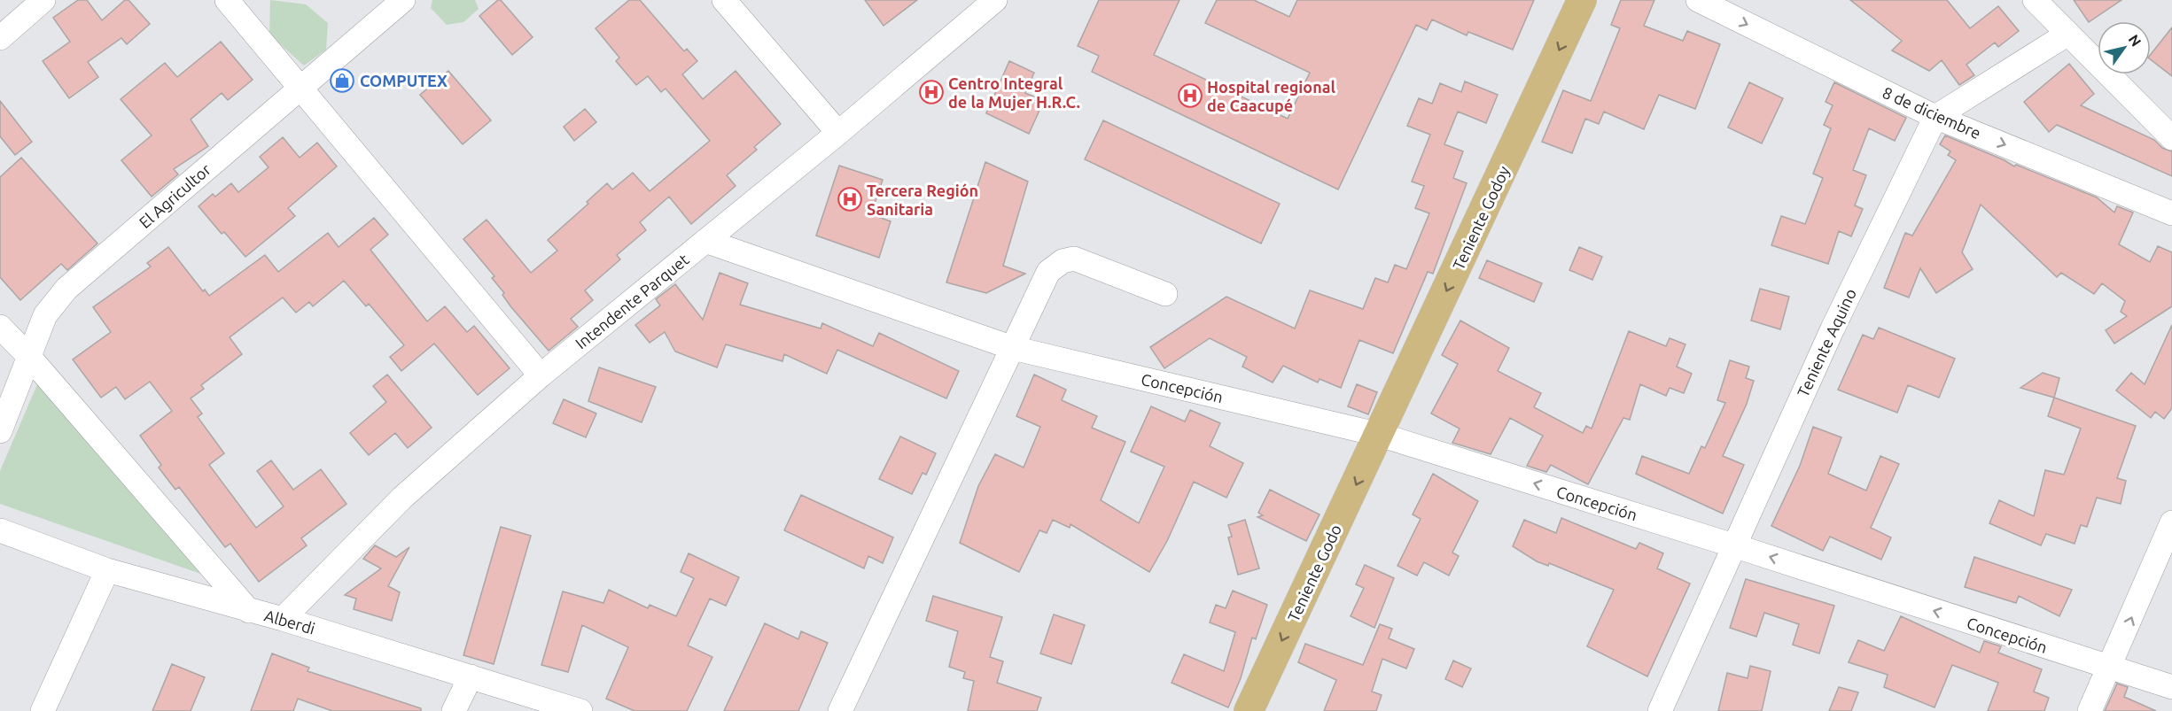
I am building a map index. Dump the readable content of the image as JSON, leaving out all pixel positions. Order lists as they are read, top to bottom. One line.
{"streets":{"main road":["Teniente Godoy","Teniente Godo"],"street":["8 de diciembre","El Agricultor","Intendente Parquet","Teniente Aquino","Concepción","Alberdi"]},"crossings":[["8 de diciembre","Teniente Aquino"],["Teniente Godoy","Concepción"],["Teniente Godoy","Teniente Godo"],["Intendente Parquet","Concepción"],["Intendente Parquet","Alberdi"],["Teniente Aquino","Concepción"],["Concepción","Teniente Godo"]],"one_way":["Teniente Godoy","Concepción","Teniente Godo"],"places":{"shop":["COMPUTEX"],"hospital":["Centro Integral de la Mujer H.R.C.","Hospital regional de Caacupé","Tercera Región Sanitaria"]},"north":"top right"}
